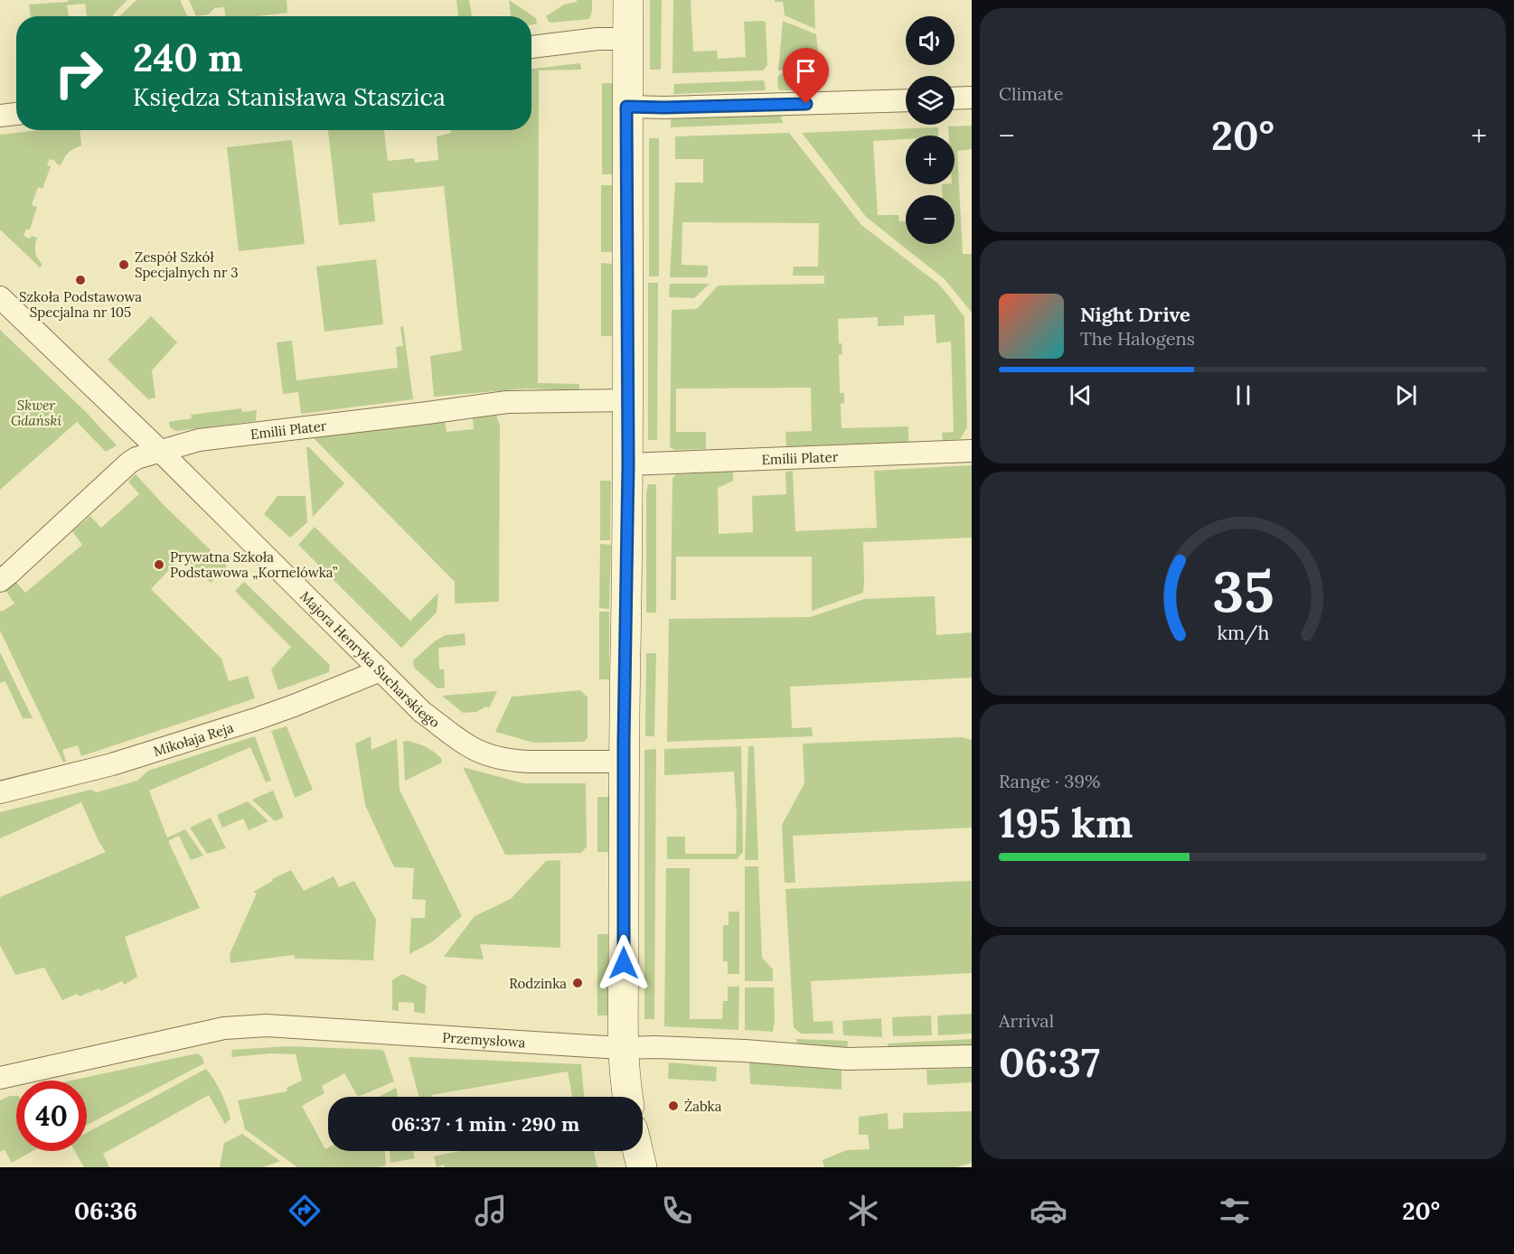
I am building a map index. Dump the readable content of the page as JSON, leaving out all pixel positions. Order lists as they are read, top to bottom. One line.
{"streets":{"street":["Emilii Plater","Majora Henryka Sucharskiego","Mikołaja Reja","Przemysłowa"]},"crossings":[["Emilii Plater","Majora Henryka Sucharskiego"],["Majora Henryka Sucharskiego","Mikołaja Reja"]],"parks":["Skwer Gdański"],"places":["Zespół Szkół Specjalnych nr 3","Szkoła Podstawowa Specjalna nr 105","Prywatna Szkoła Podstawowa „Kornelówka”","Rodzinka","Żabka"],"page":{"tile":["Climate",["Range · 39%","195 km"],["Arrival","06:37"]],"map_buttons":["+","−"],"turn":["240 m","Księdza Stanisława Staszica"],"heat":["−","20°","+"],"song":["Night Drive","The Halogens"],"limit":"40","trip":"06:37 · 1 min · 290 m","tabs":["06:36","20°"],"gauge":["35","km/h"]}}
